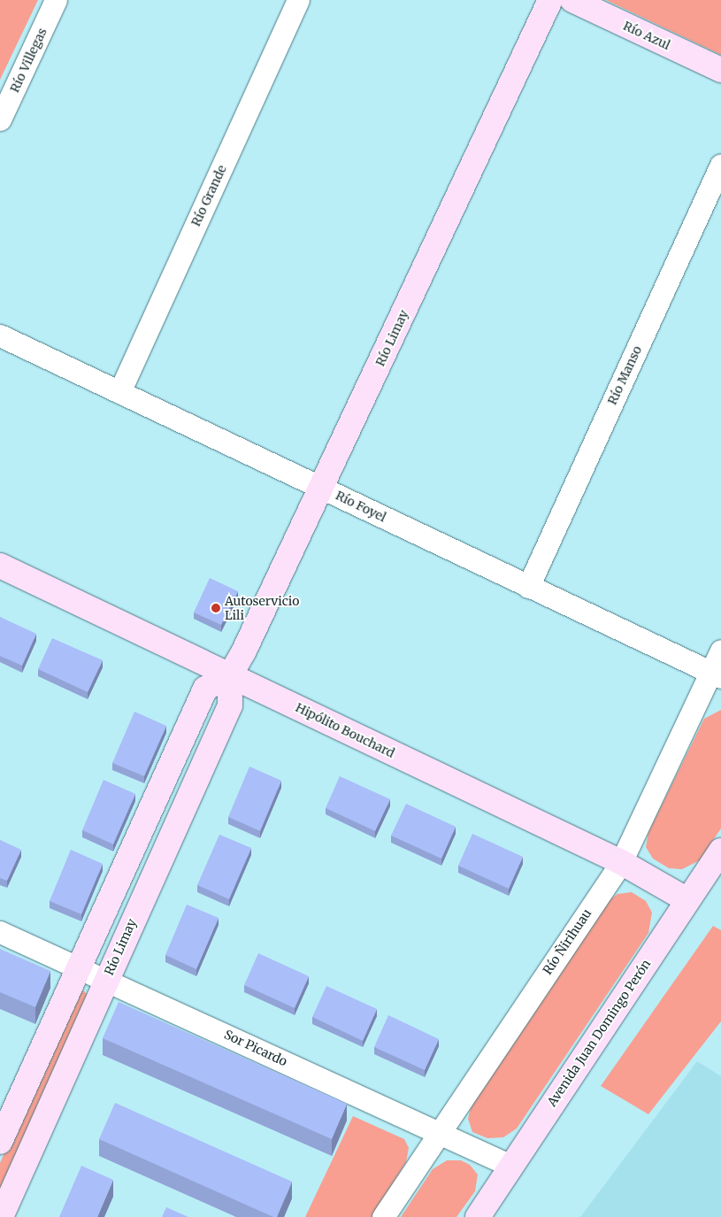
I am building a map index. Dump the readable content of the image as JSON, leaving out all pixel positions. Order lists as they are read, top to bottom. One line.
{"streets":{"street":["Río Azul","Río Villegas","Río Grande","Río Limay","Río Manso","Río Foyel","Hipólito Bouchard","Río Ñirihuau","Avenida Juan Domingo Perón","Sor Picardo"]},"crossings":[["Río Grande","Río Foyel"],["Río Limay","Río Foyel"],["Río Limay","Hipólito Bouchard"],["Río Limay","Sor Picardo"],["Río Manso","Río Foyel"],["Río Foyel","Río Ñirihuau"],["Hipólito Bouchard","Río Ñirihuau"],["Hipólito Bouchard","Avenida Juan Domingo Perón"],["Río Ñirihuau","Sor Picardo"],["Avenida Juan Domingo Perón","Sor Picardo"]],"places":["Autoservicio Lili"]}
